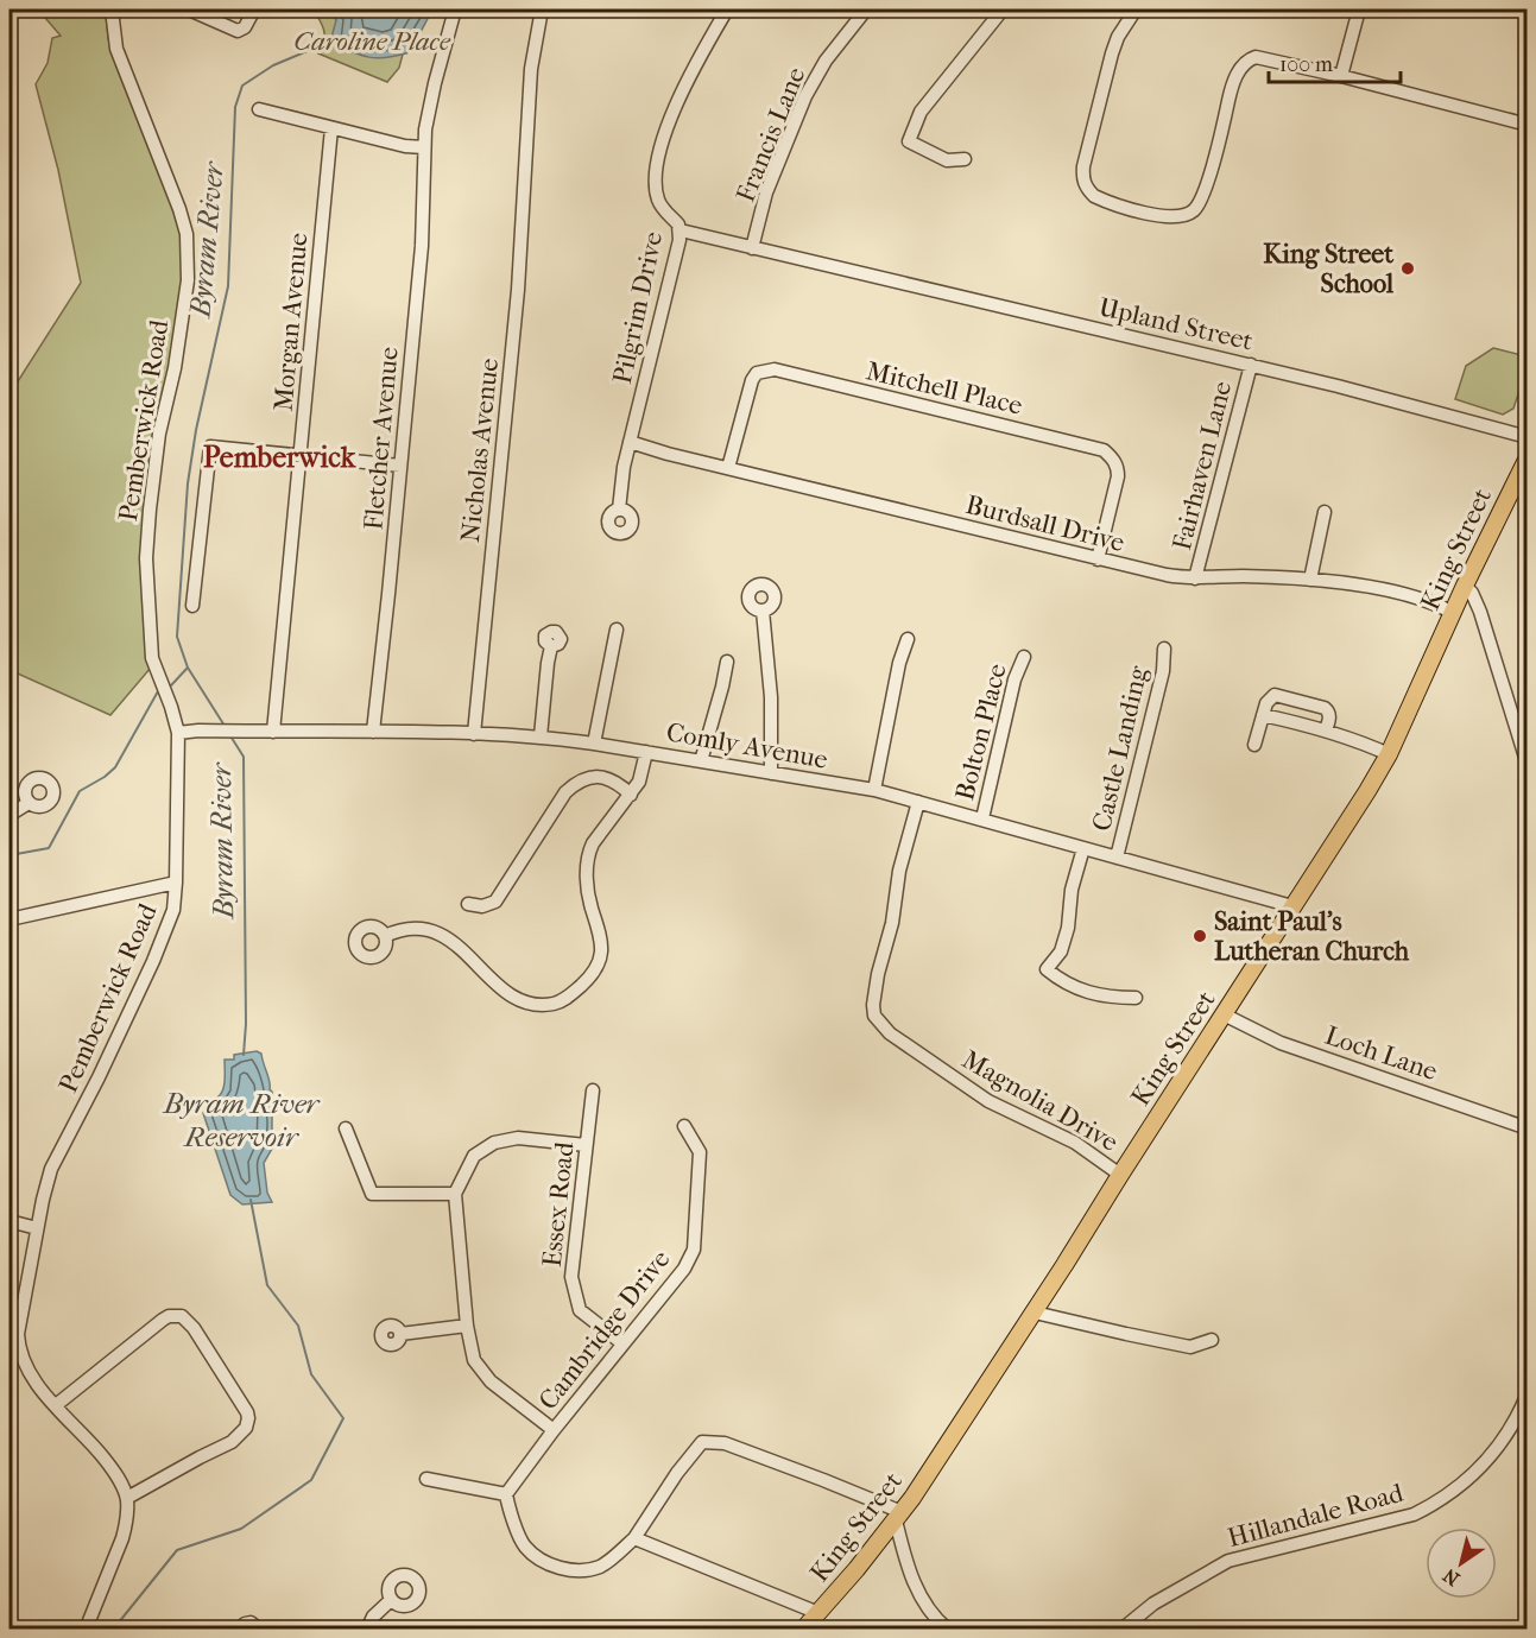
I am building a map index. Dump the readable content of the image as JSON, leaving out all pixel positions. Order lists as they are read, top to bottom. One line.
{"streets":{"main road":["King Street"],"street":["Francis Lane","Pilgrim Drive","Morgan Avenue","Upland Street","Mitchell Place","Pemberwick Road","Fletcher Avenue","Nicholas Avenue","Fairhaven Lane","Burdsall Drive","Bolton Place","Comly Avenue","Castle Landing","Loch Lane","Magnolia Drive","Essex Road","Cambridge Drive","Hillandale Road"]},"crossings":[["Francis Lane","Upland Street"],["Pilgrim Drive","Upland Street"],["Pilgrim Drive","Burdsall Drive"],["Morgan Avenue","Comly Avenue"],["Upland Street","Fairhaven Lane"],["Mitchell Place","Burdsall Drive"],["Pemberwick Road","Comly Avenue"],["Fletcher Avenue","Comly Avenue"],["Nicholas Avenue","Comly Avenue"],["Fairhaven Lane","Burdsall Drive"],["Burdsall Drive","King Street"],["King Street","Comly Avenue"],["King Street","Loch Lane"],["King Street","Magnolia Drive"],["Bolton Place","Comly Avenue"],["Comly Avenue","Castle Landing"],["Comly Avenue","Magnolia Drive"],["Essex Road","Cambridge Drive"]],"districts":["Pemberwick"],"water":["Byram River","Byram River Reservoir"],"parks":["Caroline Place"],"places":["King Street School","Saint Paul's Lutheran Church"],"scale_bar":"100 m","north":"bottom left"}
